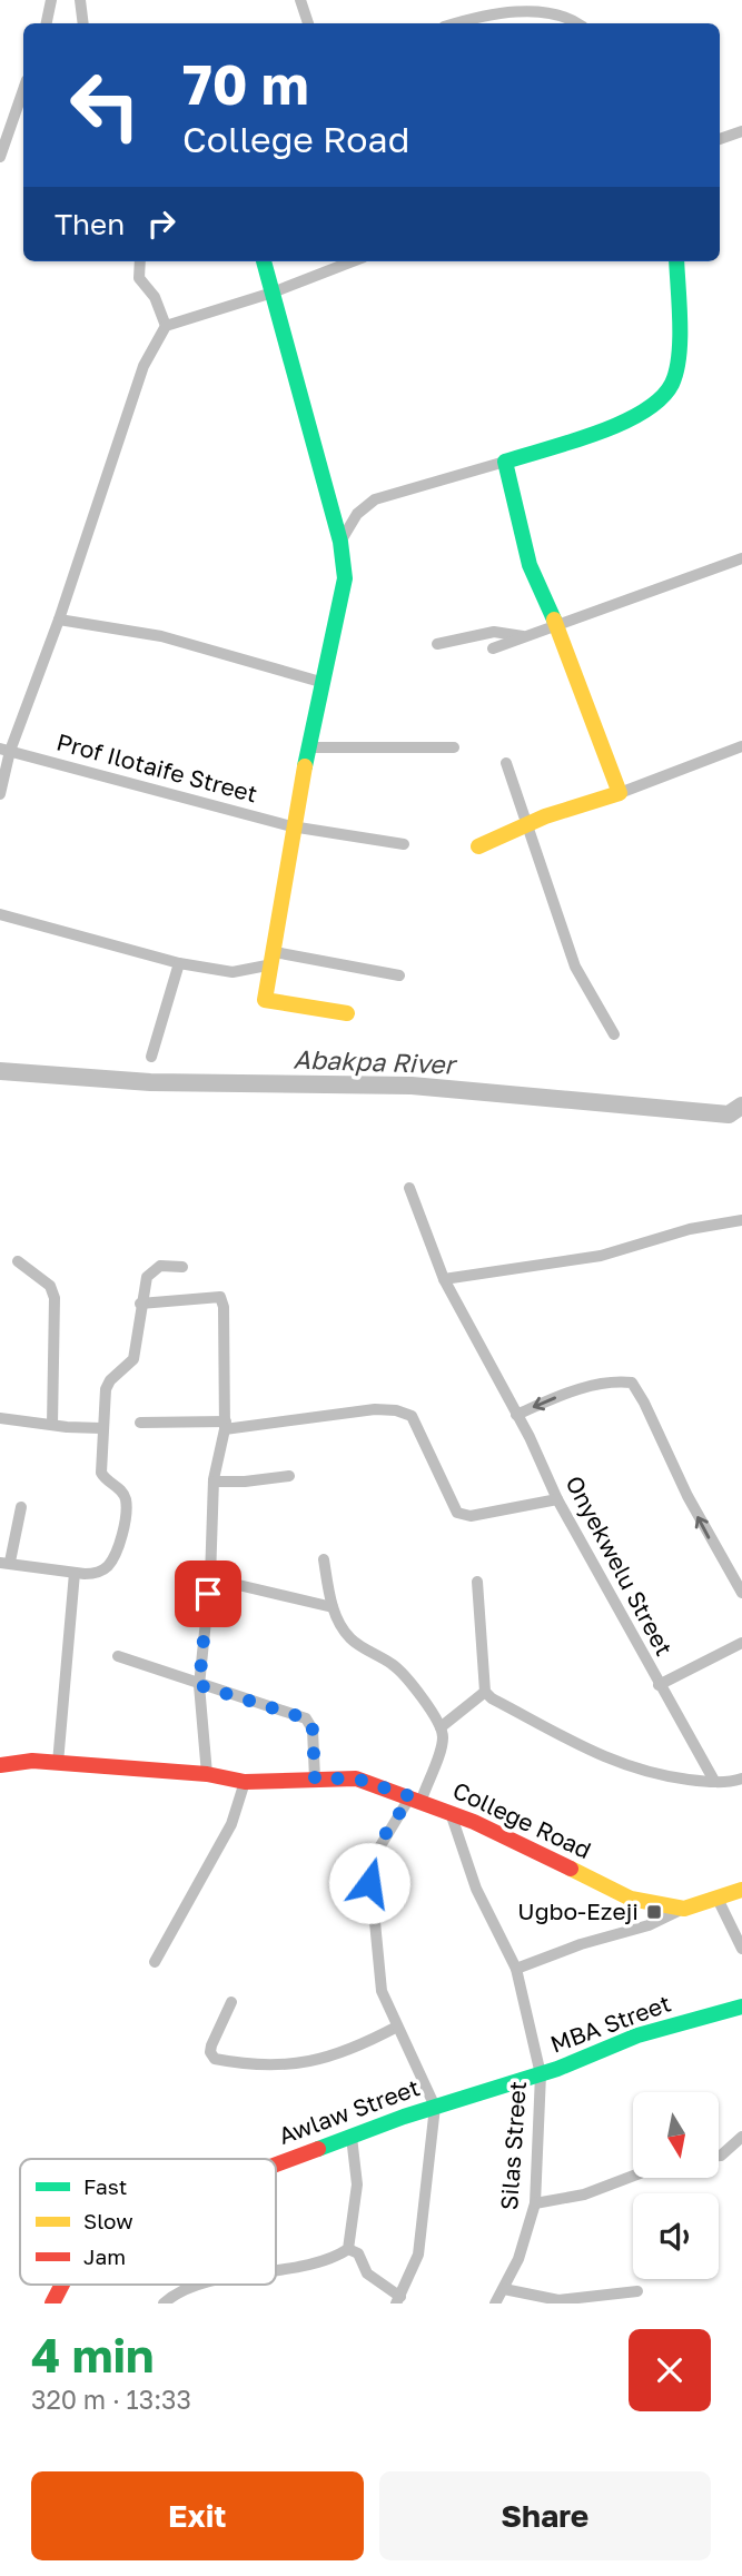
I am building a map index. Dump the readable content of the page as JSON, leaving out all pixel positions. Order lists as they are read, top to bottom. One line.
{"streets":{"street":["Prof Ilotaife Street","Onyekwelu Street","College Road","MBA Street","Awlaw Street","Silas Street"]},"crossings":[["College Road","Silas Street"],["MBA Street","Awlaw Street"],["MBA Street","Silas Street"],["Awlaw Street","Silas Street"]],"water":["Abakpa River"],"places":{"transit":["Ugbo-Ezeji"]},"legend":["Fast","Slow","Jam"],"north":"bottom","page":{"turn":["70 m","College Road"],"then":"Then","heading":["4 min","320 m · 13:33"],"buttons":["Exit","Share"]}}
